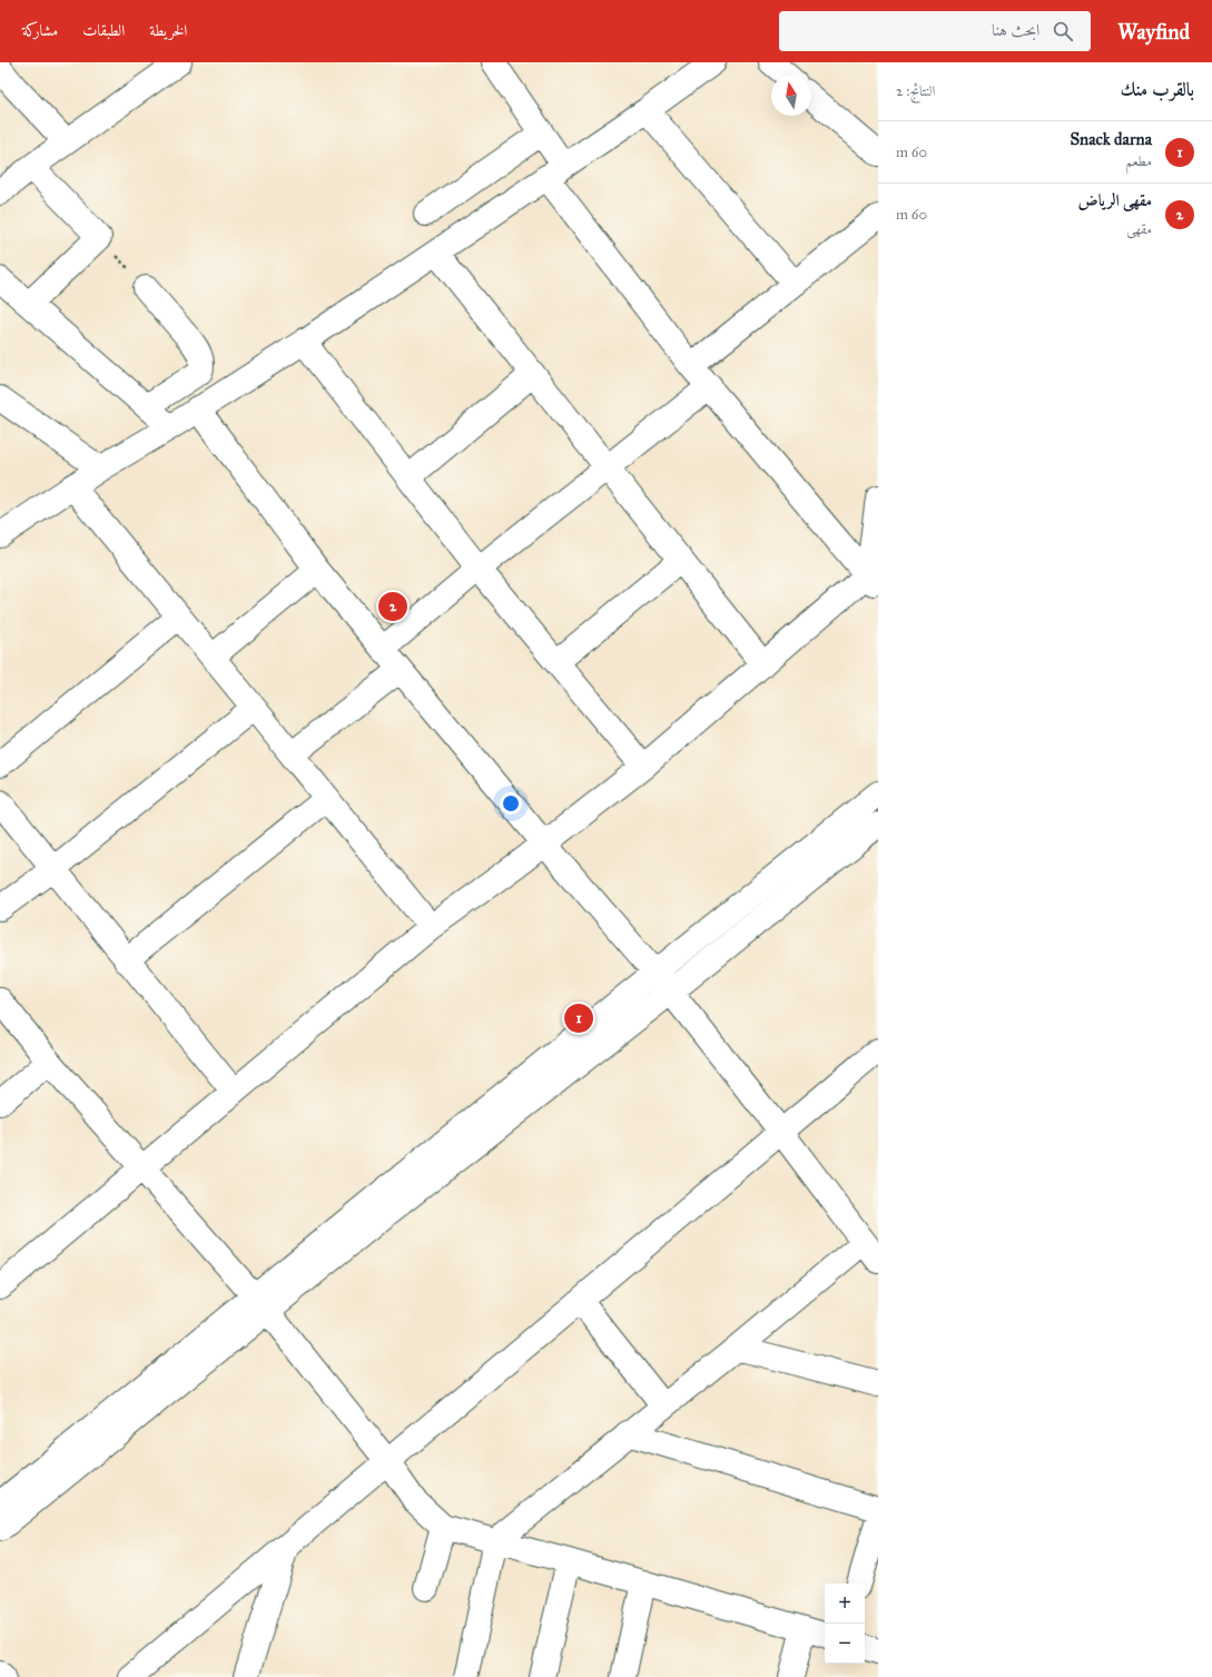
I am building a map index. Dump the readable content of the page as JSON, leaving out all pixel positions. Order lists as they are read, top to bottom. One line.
{"north":"top","page":{"header":"Wayfind","search":"ابحث هنا","nav":["الخريطة","الطبقات","مشاركة"],"heading":["بالقرب منك","النتائج: 2"],"list":[{"mark":"1","name":"Snack darna","note":"مطعم","value":"60 m"},{"mark":"2","name":"مقهى الرياض","note":"مقهى","value":"60 m"}],"pins":["2","1"],"map_buttons":["+","−"]}}
